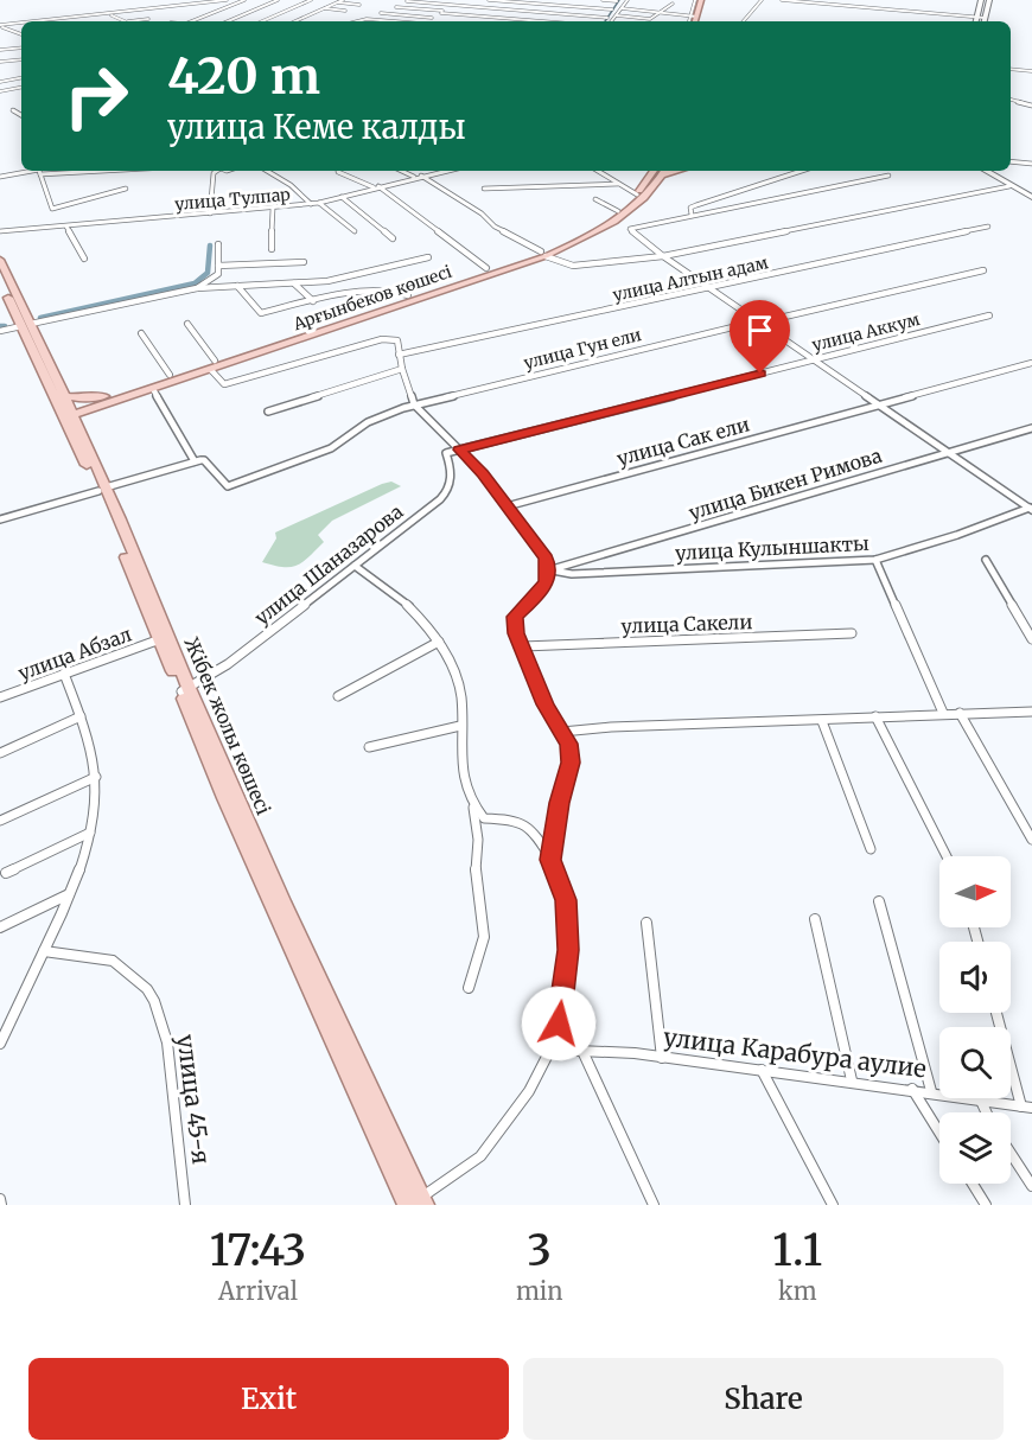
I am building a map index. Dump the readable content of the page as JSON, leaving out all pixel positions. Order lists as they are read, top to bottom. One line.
{"streets":{"main road":["Арғынбеков көшесі","Жібек жолы көшесі"],"street":["улица Тулпар","улица Алтын адам","улица Аккум","улица Гун ели","улица Сак ели","улица Бикен Римова","улица Кулыншакты","улица Шаназарова","улица Сакели","улица Абзал","улица Карабура аулие","улица 45-я"]},"crossings":[["Арғынбеков көшесі","Жібек жолы көшесі"],["улица Аккум","улица Шаназарова"],["улица Бикен Римова","улица Кулыншакты"],["улица Шаназарова","Жібек жолы көшесі"],["улица Абзал","Жібек жолы көшесі"]],"north":"right","page":{"turn":["420 m","улица Кеме калды"],"eta":["17:43","Arrival","3","min","1.1","km"],"buttons":["Exit","Share"]}}
